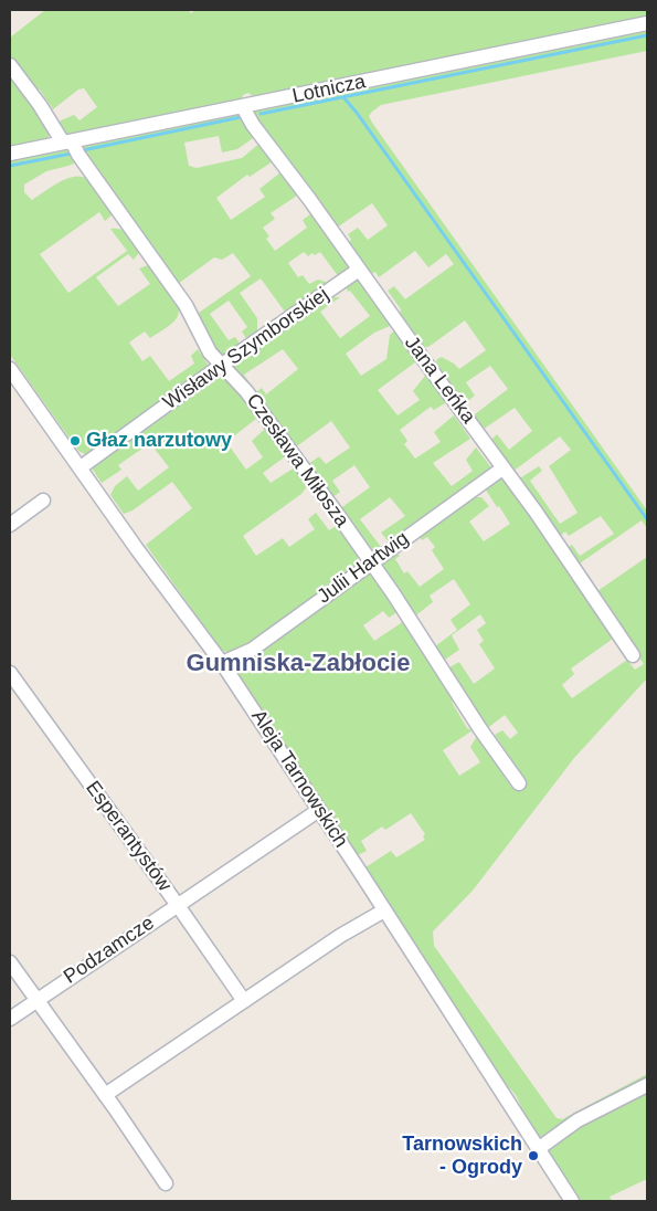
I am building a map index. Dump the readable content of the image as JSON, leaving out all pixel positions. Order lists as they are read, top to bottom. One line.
{"streets":{"street":["Lotnicza","Wisławy Szymborskiej","Jana Leńka","Czesława Miłosza","Julii Hartwig","Aleja Tarnowskich","Esperantystów","Podzamcze"]},"crossings":[["Lotnicza","Jana Leńka"],["Lotnicza","Czesława Miłosza"],["Wisławy Szymborskiej","Jana Leńka"],["Wisławy Szymborskiej","Czesława Miłosza"],["Wisławy Szymborskiej","Aleja Tarnowskich"],["Jana Leńka","Julii Hartwig"],["Czesława Miłosza","Julii Hartwig"],["Julii Hartwig","Aleja Tarnowskich"],["Aleja Tarnowskich","Podzamcze"],["Esperantystów","Podzamcze"]],"districts":["Gumniska-Zabłocie"],"places":["Głaz narzutowy","Tarnowskich - Ogrody"]}
